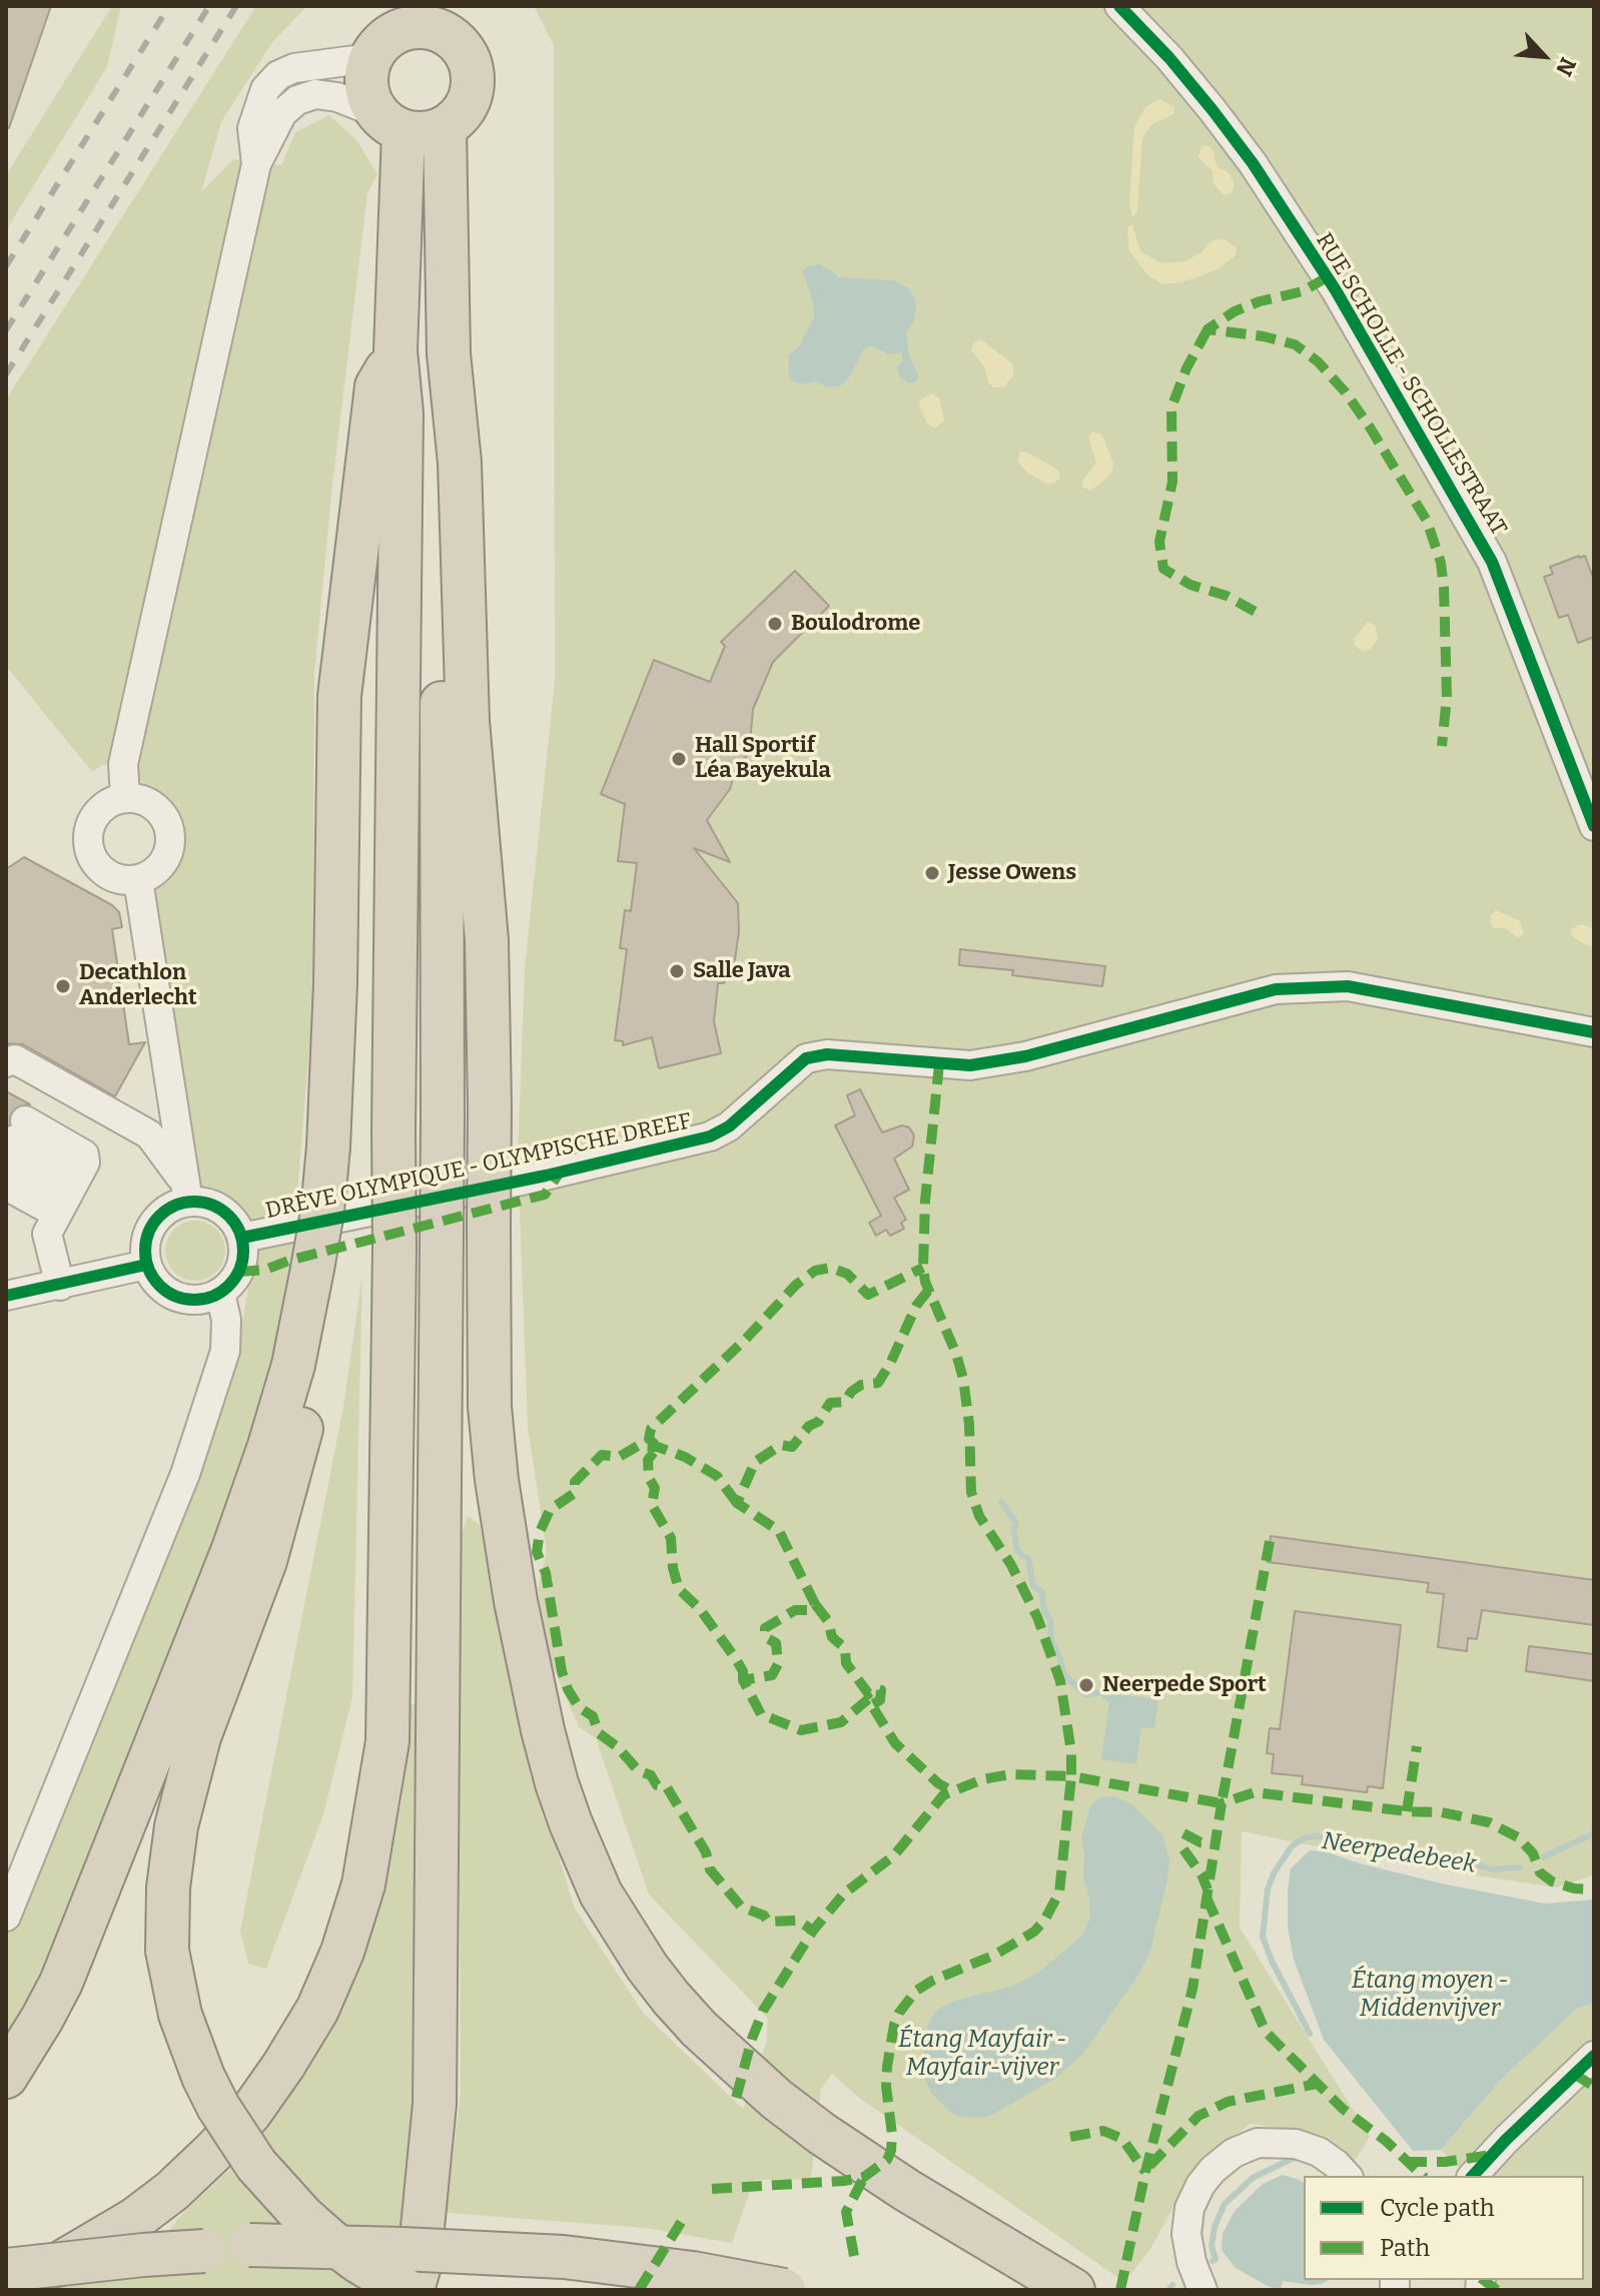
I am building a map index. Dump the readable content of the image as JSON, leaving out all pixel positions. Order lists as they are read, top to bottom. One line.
{"streets":{"street":["RUE SCHOLLE - SCHOLLESTRAAT","DRÈVE OLYMPIQUE - OLYMPISCHE DREEF"]},"water":["Neerpedebeek","Étang moyen - Middenvijver","Étang Mayfair - Mayfair-vijver"],"places":["Boulodrome","Hall Sportif Léa Bayekula","Jesse Owens","Salle Java","Decathlon Anderlecht","Neerpede Sport"],"legend":["Cycle path","Path"],"north":"bottom right"}
